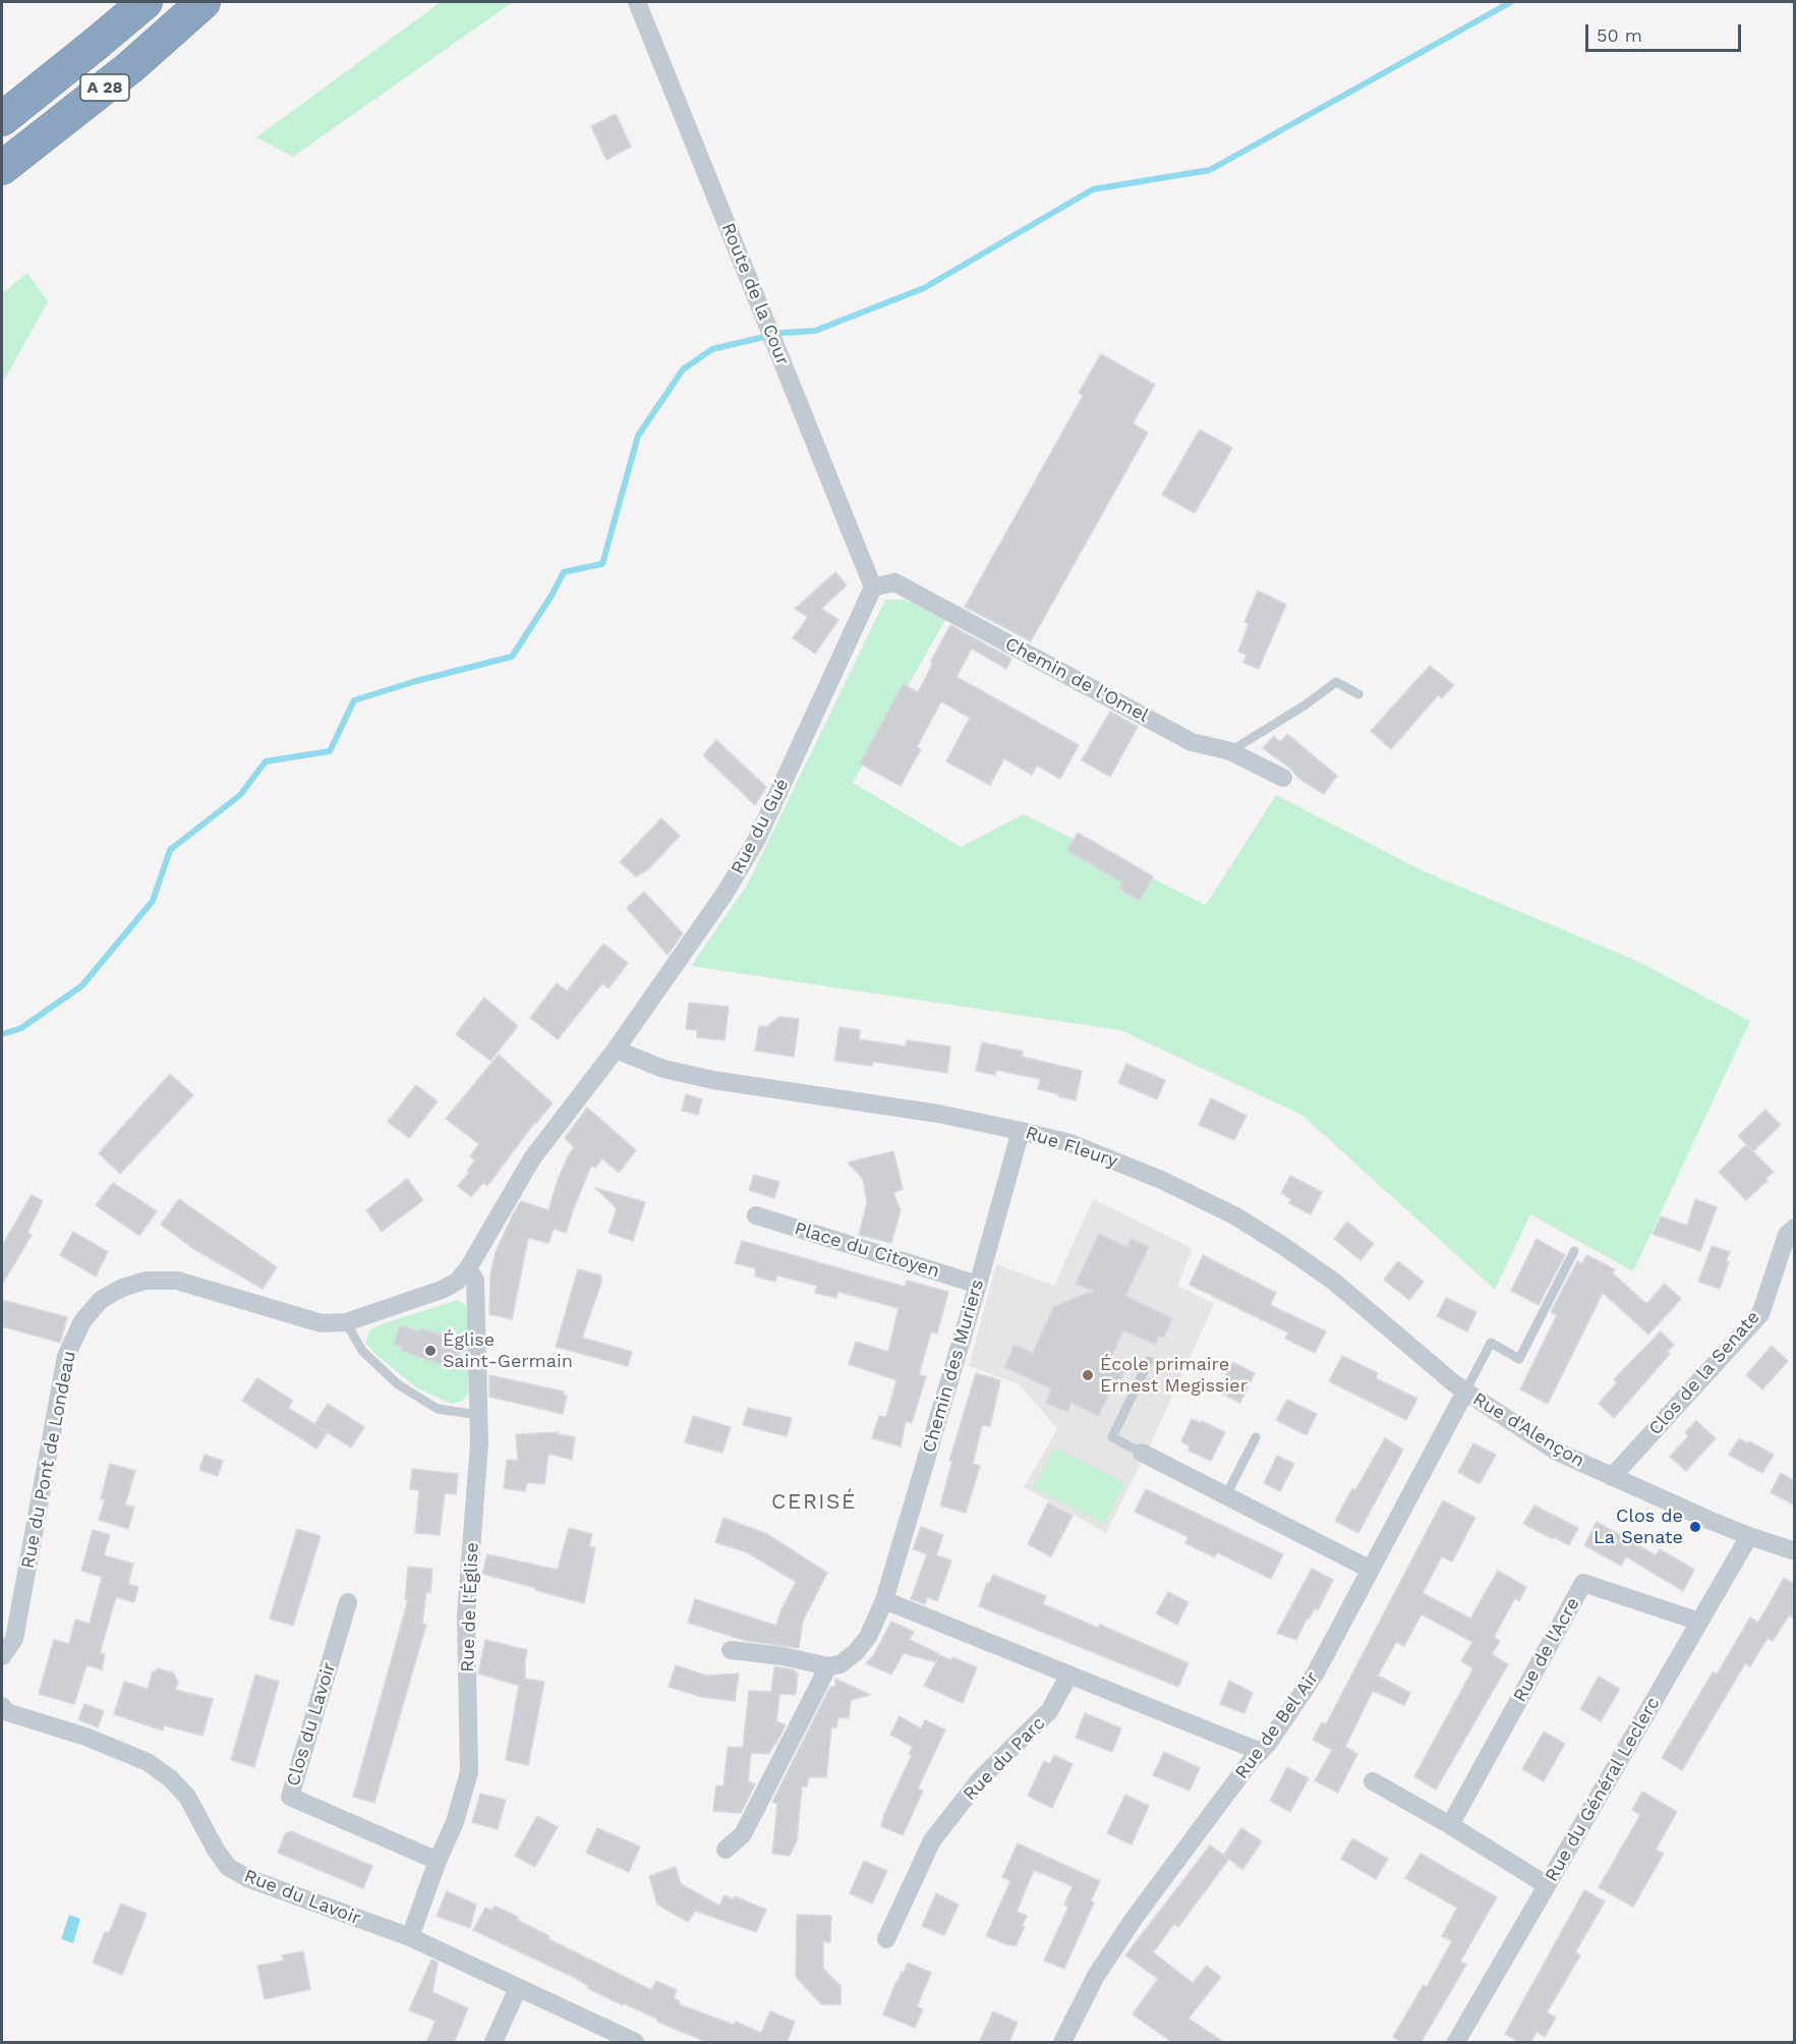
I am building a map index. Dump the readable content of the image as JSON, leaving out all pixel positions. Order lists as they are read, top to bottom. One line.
{"streets":{"highway":["A 28"],"street":["Route de la Cour","Chemin de l'Omel","Rue du Gué","Rue Fleury","Place du Citoyen","Chemin des Muriers","Clos de la Senate","Rue d'Alençon","Rue du Pont de Londeau","Rue de l'Église","Rue de l'Acre","Clos du Lavoir","Rue de Bel Air","Rue du Parc","Rue du Général Leclerc","Rue du Lavoir"]},"crossings":[["Route de la Cour","Chemin de l'Omel"],["Route de la Cour","Rue du Gué"],["Chemin de l'Omel","Rue du Gué"],["Rue du Gué","Rue Fleury"],["Rue du Gué","Rue du Pont de Londeau"],["Rue Fleury","Chemin des Muriers"],["Rue Fleury","Rue d'Alençon"],["Rue Fleury","Rue du Pont de Londeau"],["Rue Fleury","Rue de Bel Air"],["Place du Citoyen","Chemin des Muriers"],["Clos de la Senate","Rue d'Alençon"],["Rue d'Alençon","Rue de Bel Air"],["Rue d'Alençon","Rue du Général Leclerc"],["Rue du Pont de Londeau","Rue de l'Église"],["Rue de l'Église","Clos du Lavoir"],["Rue de l'Église","Rue du Lavoir"],["Rue de l'Acre","Rue du Général Leclerc"]],"districts":["CERISÉ"],"places":["Église Saint-Germain","École primaire Ernest Megissier","Clos de La Senate"],"scale_bar":"50 m"}
